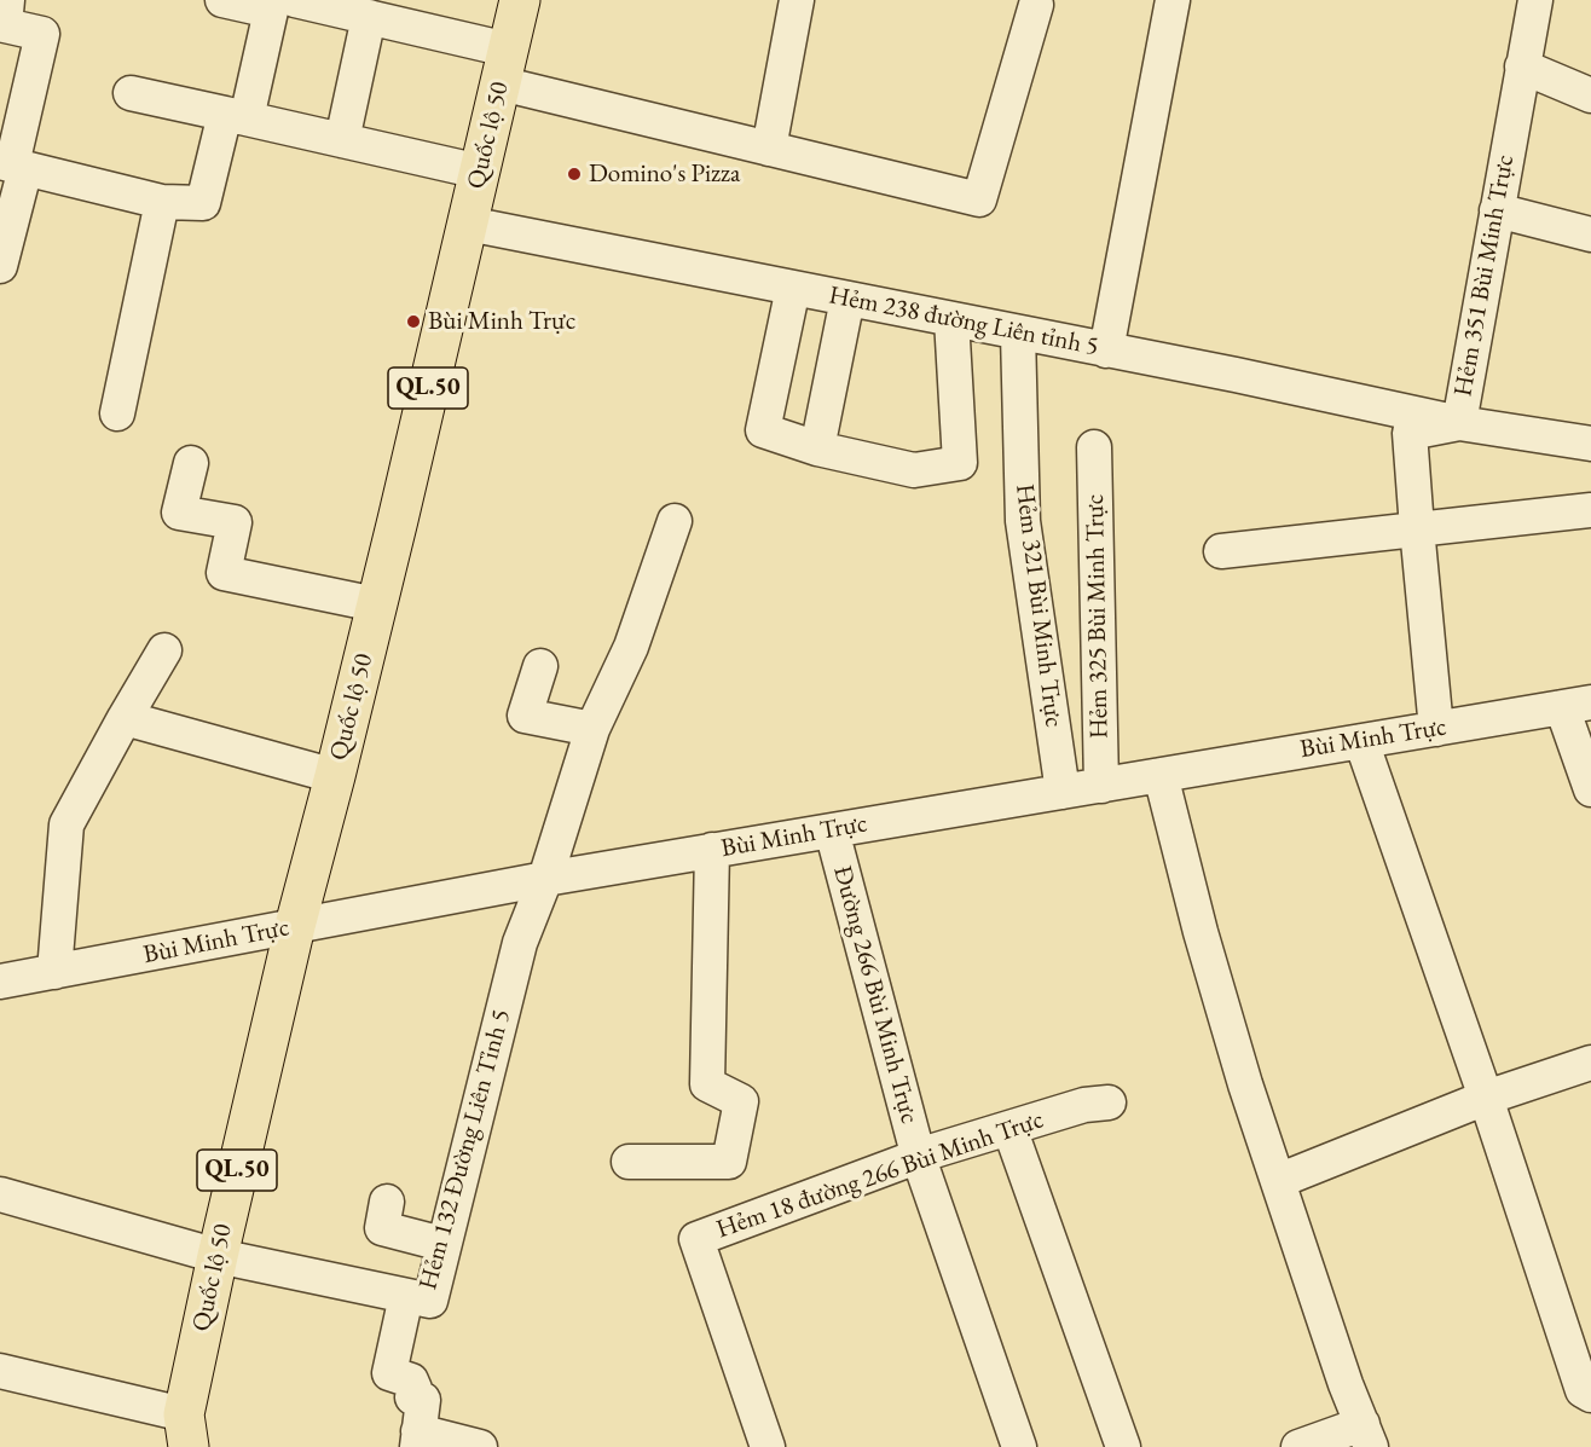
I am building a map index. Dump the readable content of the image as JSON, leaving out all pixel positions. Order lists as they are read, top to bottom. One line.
{"streets":{"main road":["Quốc lộ 50","QL.50"],"street":["Hẻm 351 Bùi Minh Trực","Hẻm 238 đường Liên tỉnh 5","Hẻm 321 Bùi Minh Trực","Hẻm 325 Bùi Minh Trực","Bùi Minh Trực","Đường 266 Bùi Minh Trực","Hẻm 132 Đường Liên Tỉnh 5","Hẻm 18 đường 266 Bùi Minh Trực"]},"crossings":[["Quốc lộ 50","Hẻm 238 đường Liên tỉnh 5"],["Quốc lộ 50","Bùi Minh Trực"],["Quốc lộ 50","Hẻm 132 Đường Liên Tỉnh 5"],["Hẻm 351 Bùi Minh Trực","Hẻm 238 đường Liên tỉnh 5"],["Hẻm 351 Bùi Minh Trực","Bùi Minh Trực"],["Hẻm 238 đường Liên tỉnh 5","Hẻm 321 Bùi Minh Trực"],["Hẻm 321 Bùi Minh Trực","Bùi Minh Trực"],["Hẻm 325 Bùi Minh Trực","Bùi Minh Trực"],["Bùi Minh Trực","Đường 266 Bùi Minh Trực"],["Bùi Minh Trực","Hẻm 132 Đường Liên Tỉnh 5"],["Đường 266 Bùi Minh Trực","Hẻm 18 đường 266 Bùi Minh Trực"]],"places":["Domino's Pizza","Bùi Minh Trực"]}
